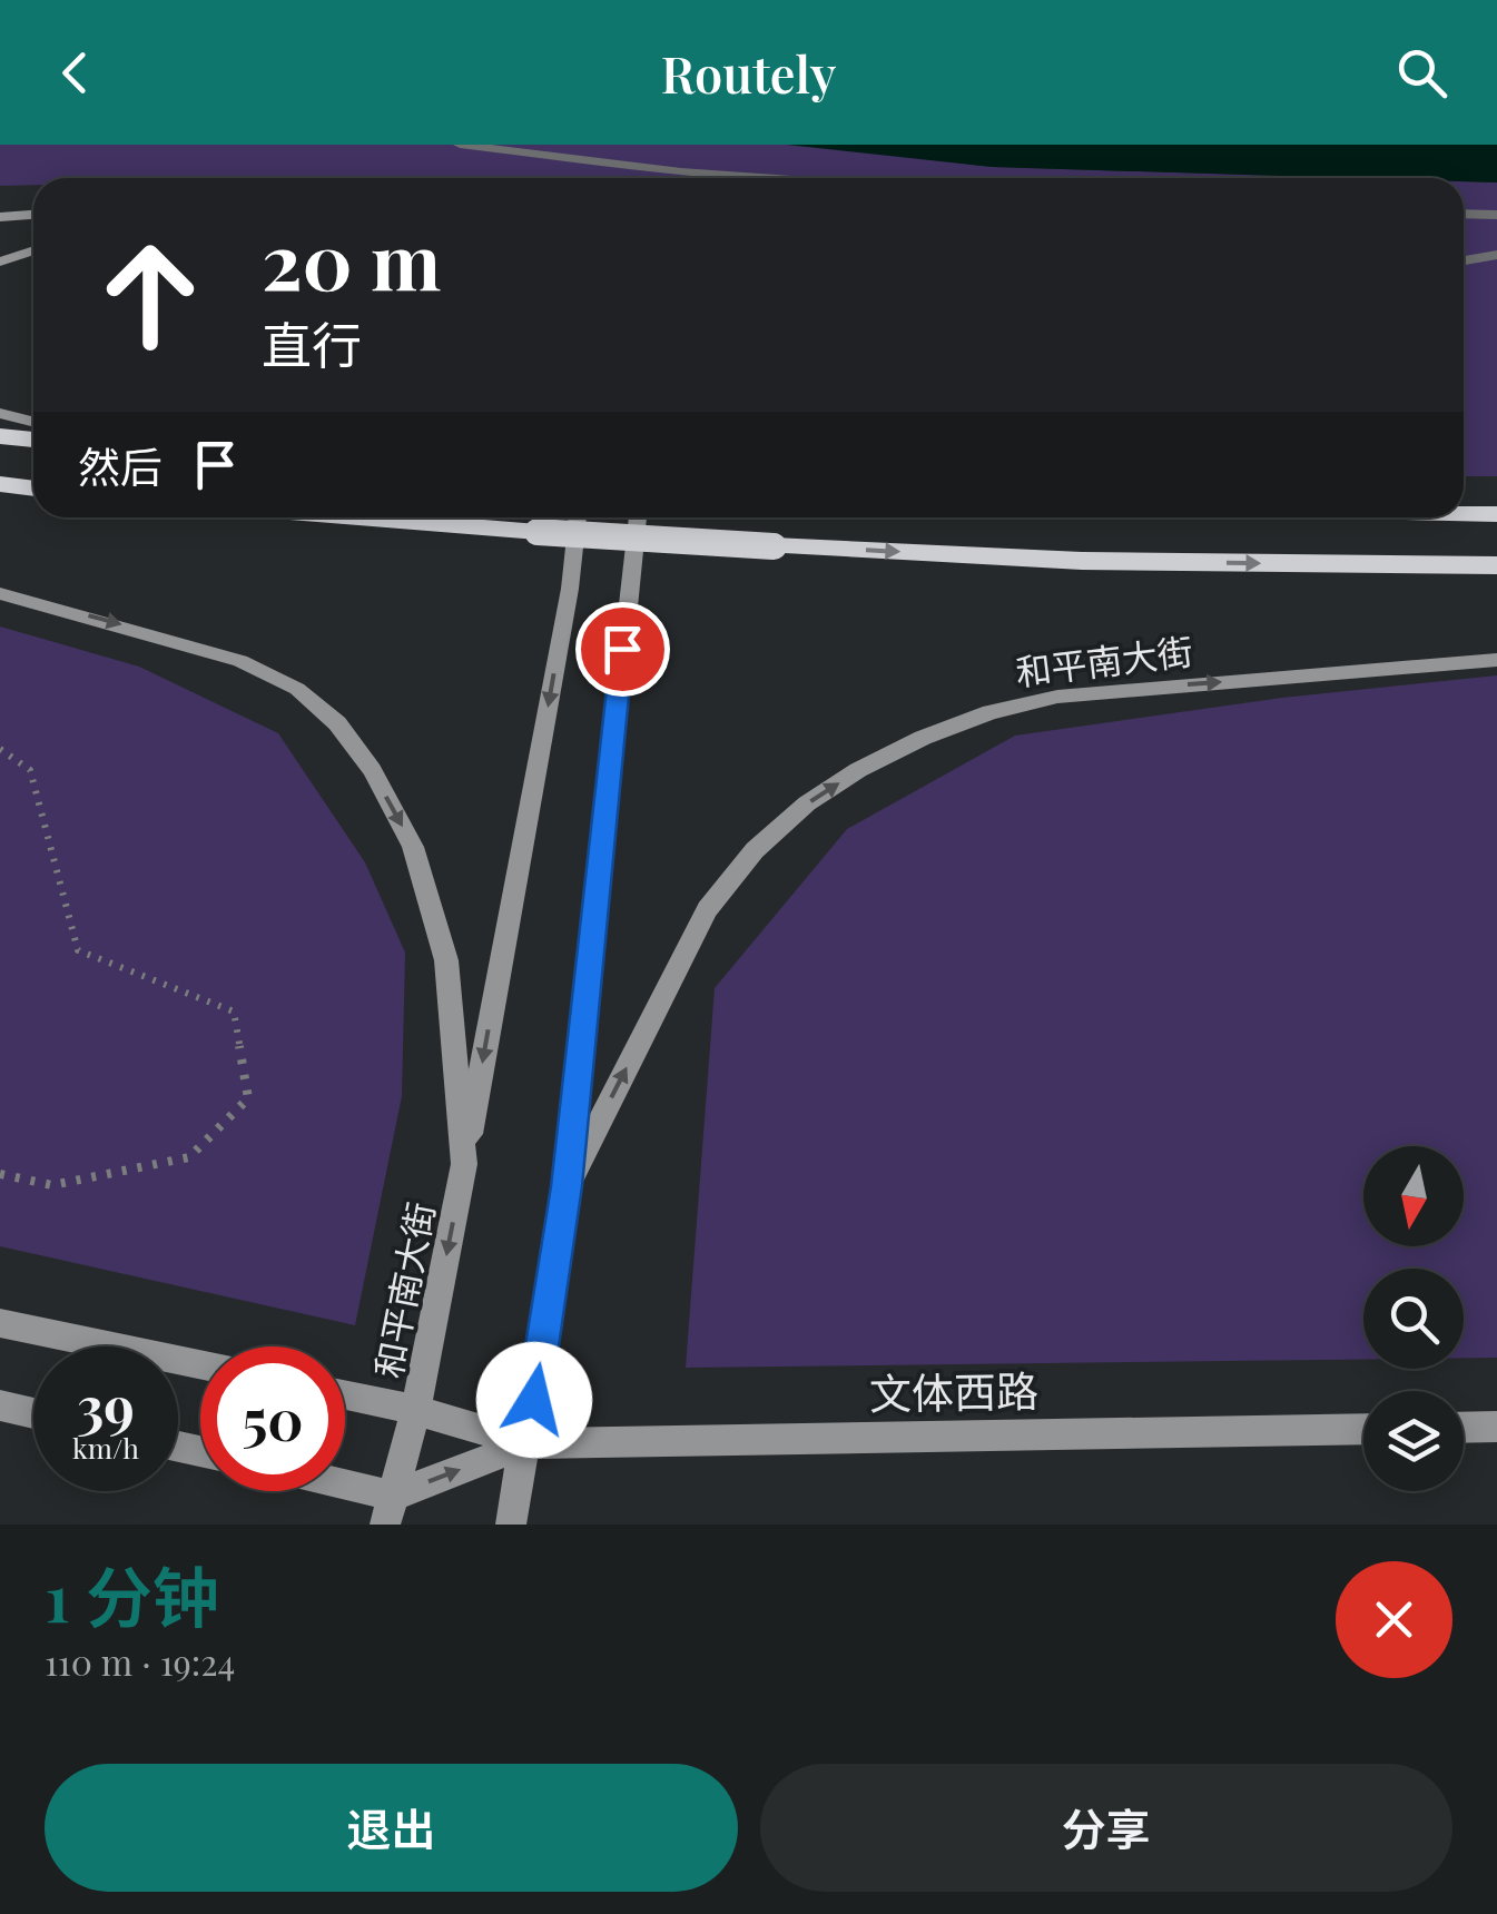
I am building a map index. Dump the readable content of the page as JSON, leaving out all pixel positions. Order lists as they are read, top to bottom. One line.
{"streets":{"main road":["和平南大街","文体西路"]},"crossings":[["和平南大街","文体西路"]],"north":"bottom","page":{"header":"Routely","turn":["20 m","直行"],"then":"然后","speed":"39 km/h","limit":"50","heading":["1 分钟","110 m · 19:24"],"buttons":["退出","分享"]}}
